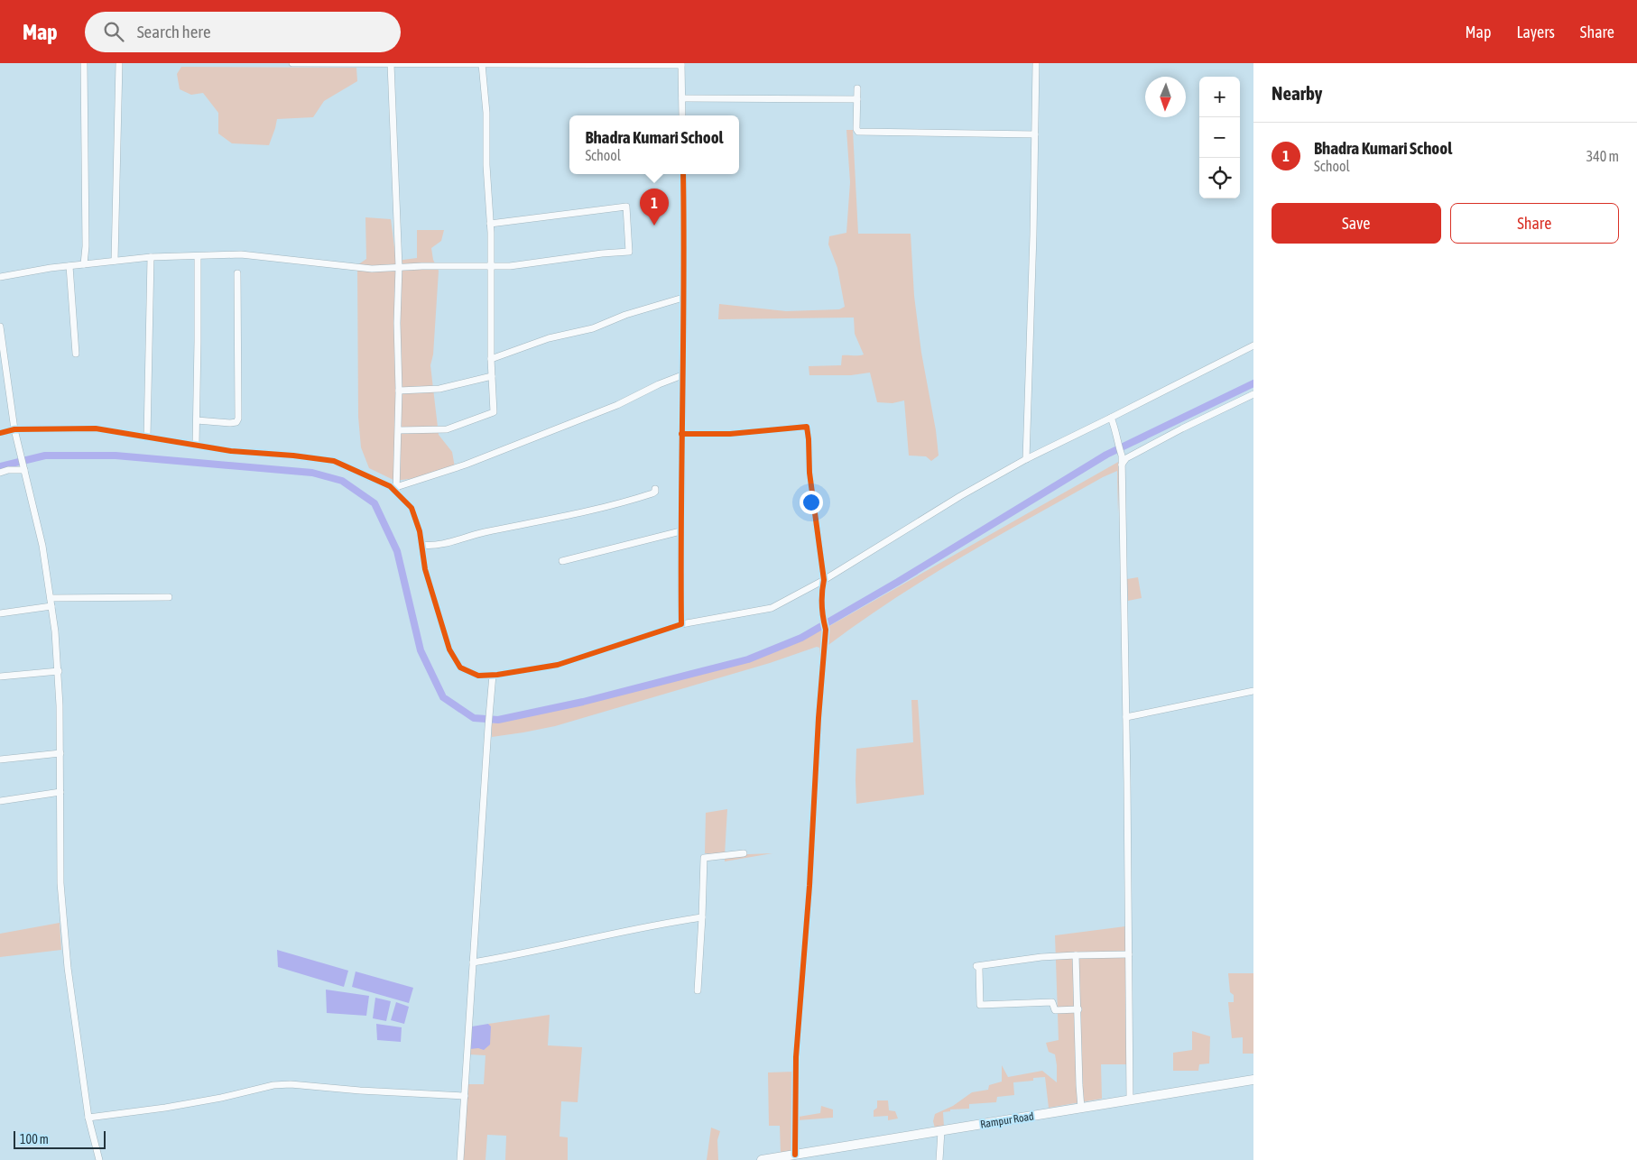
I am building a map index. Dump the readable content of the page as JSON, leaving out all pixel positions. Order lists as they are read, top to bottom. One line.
{"streets":{"main road":["Rampur Road"]},"scale_bar":"100 m","north":"bottom","page":{"header":"Map","search":"Search here","nav":["Map","Layers","Share"],"heading":"Nearby","map_buttons":["+","−"],"popup":["Bhadra Kumari School","School"],"list":[{"mark":"1","name":"Bhadra Kumari School","note":"School","value":"340 m"}],"pins":"1","buttons":["Save","Share"],"scale":"100 m"}}
